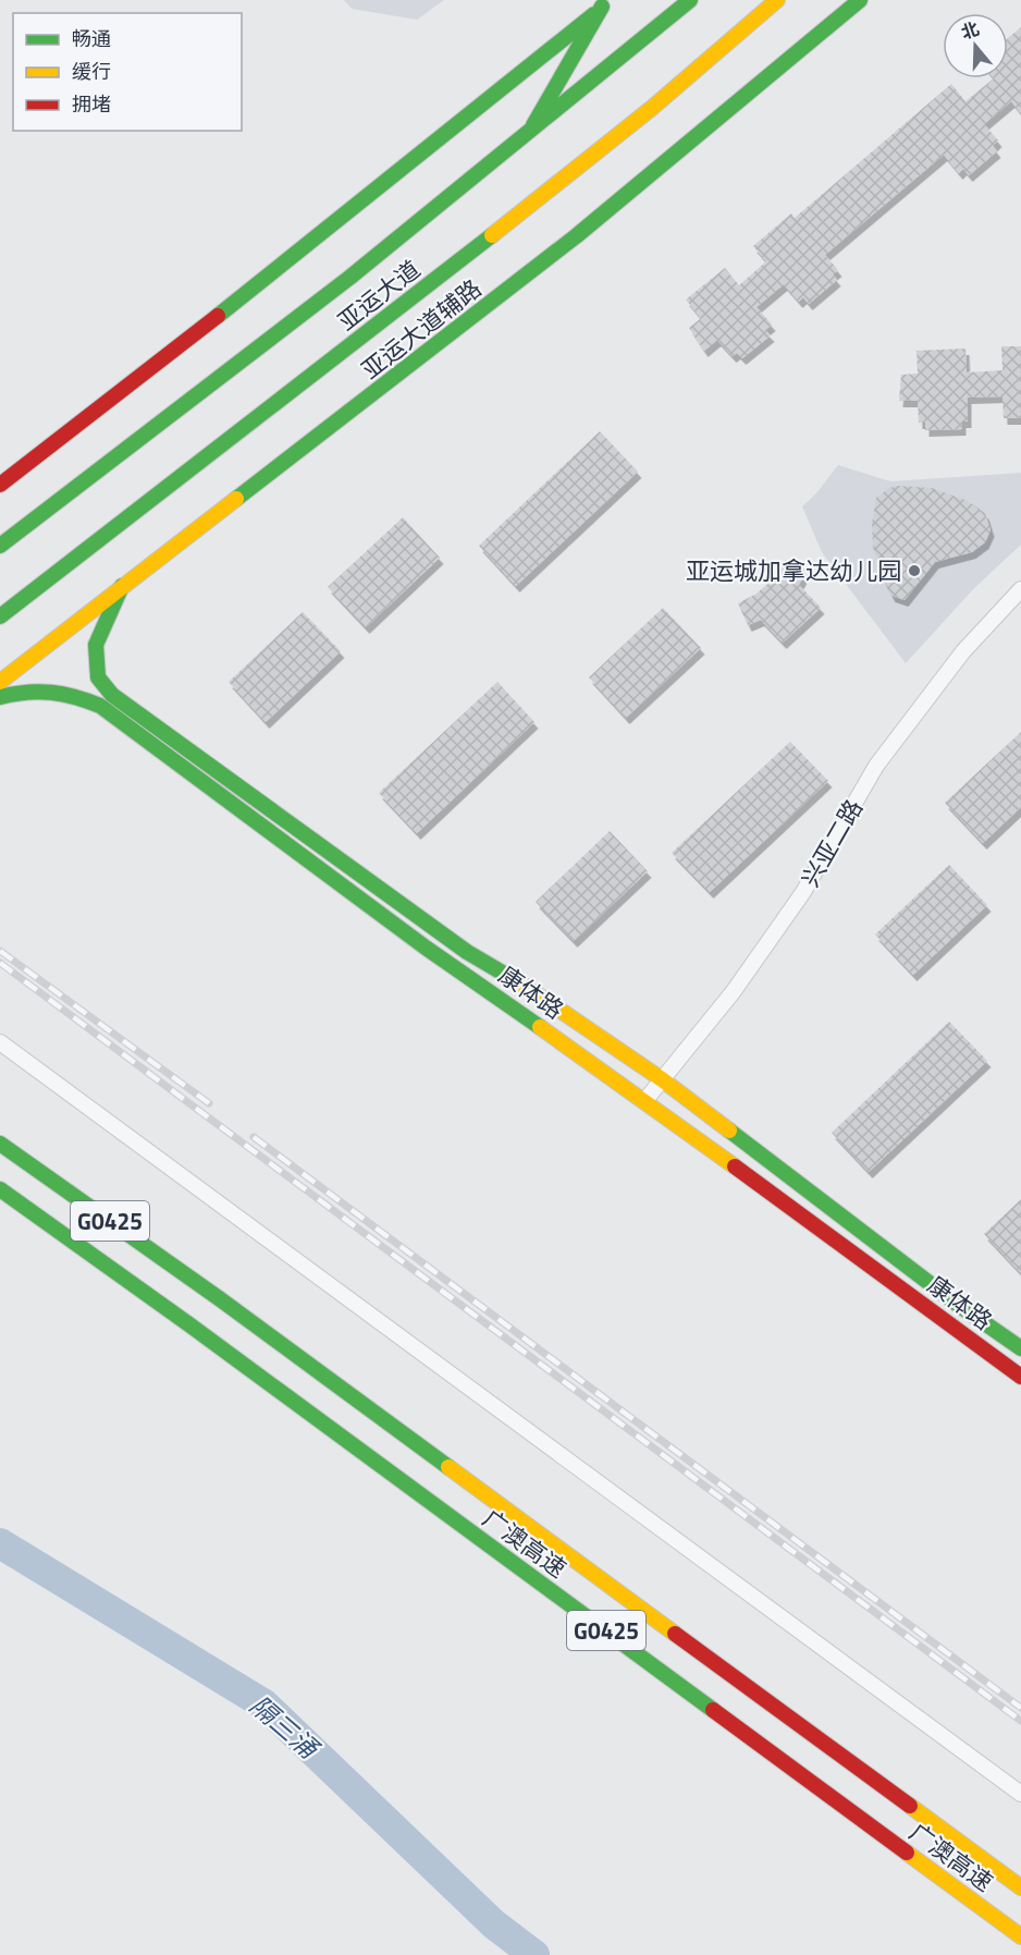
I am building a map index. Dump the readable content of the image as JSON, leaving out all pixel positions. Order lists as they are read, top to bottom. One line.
{"streets":{"main road":["亚运大道","亚运大道辅路","康体路","G0425","广澳高速"],"street":["兴亚二路"]},"crossings":[["亚运大道辅路","康体路"],["兴亚二路","康体路"]],"water":["隔三涌"],"places":["亚运城加拿达幼儿园"],"legend":["畅通","缓行","拥堵"],"north":"top"}
